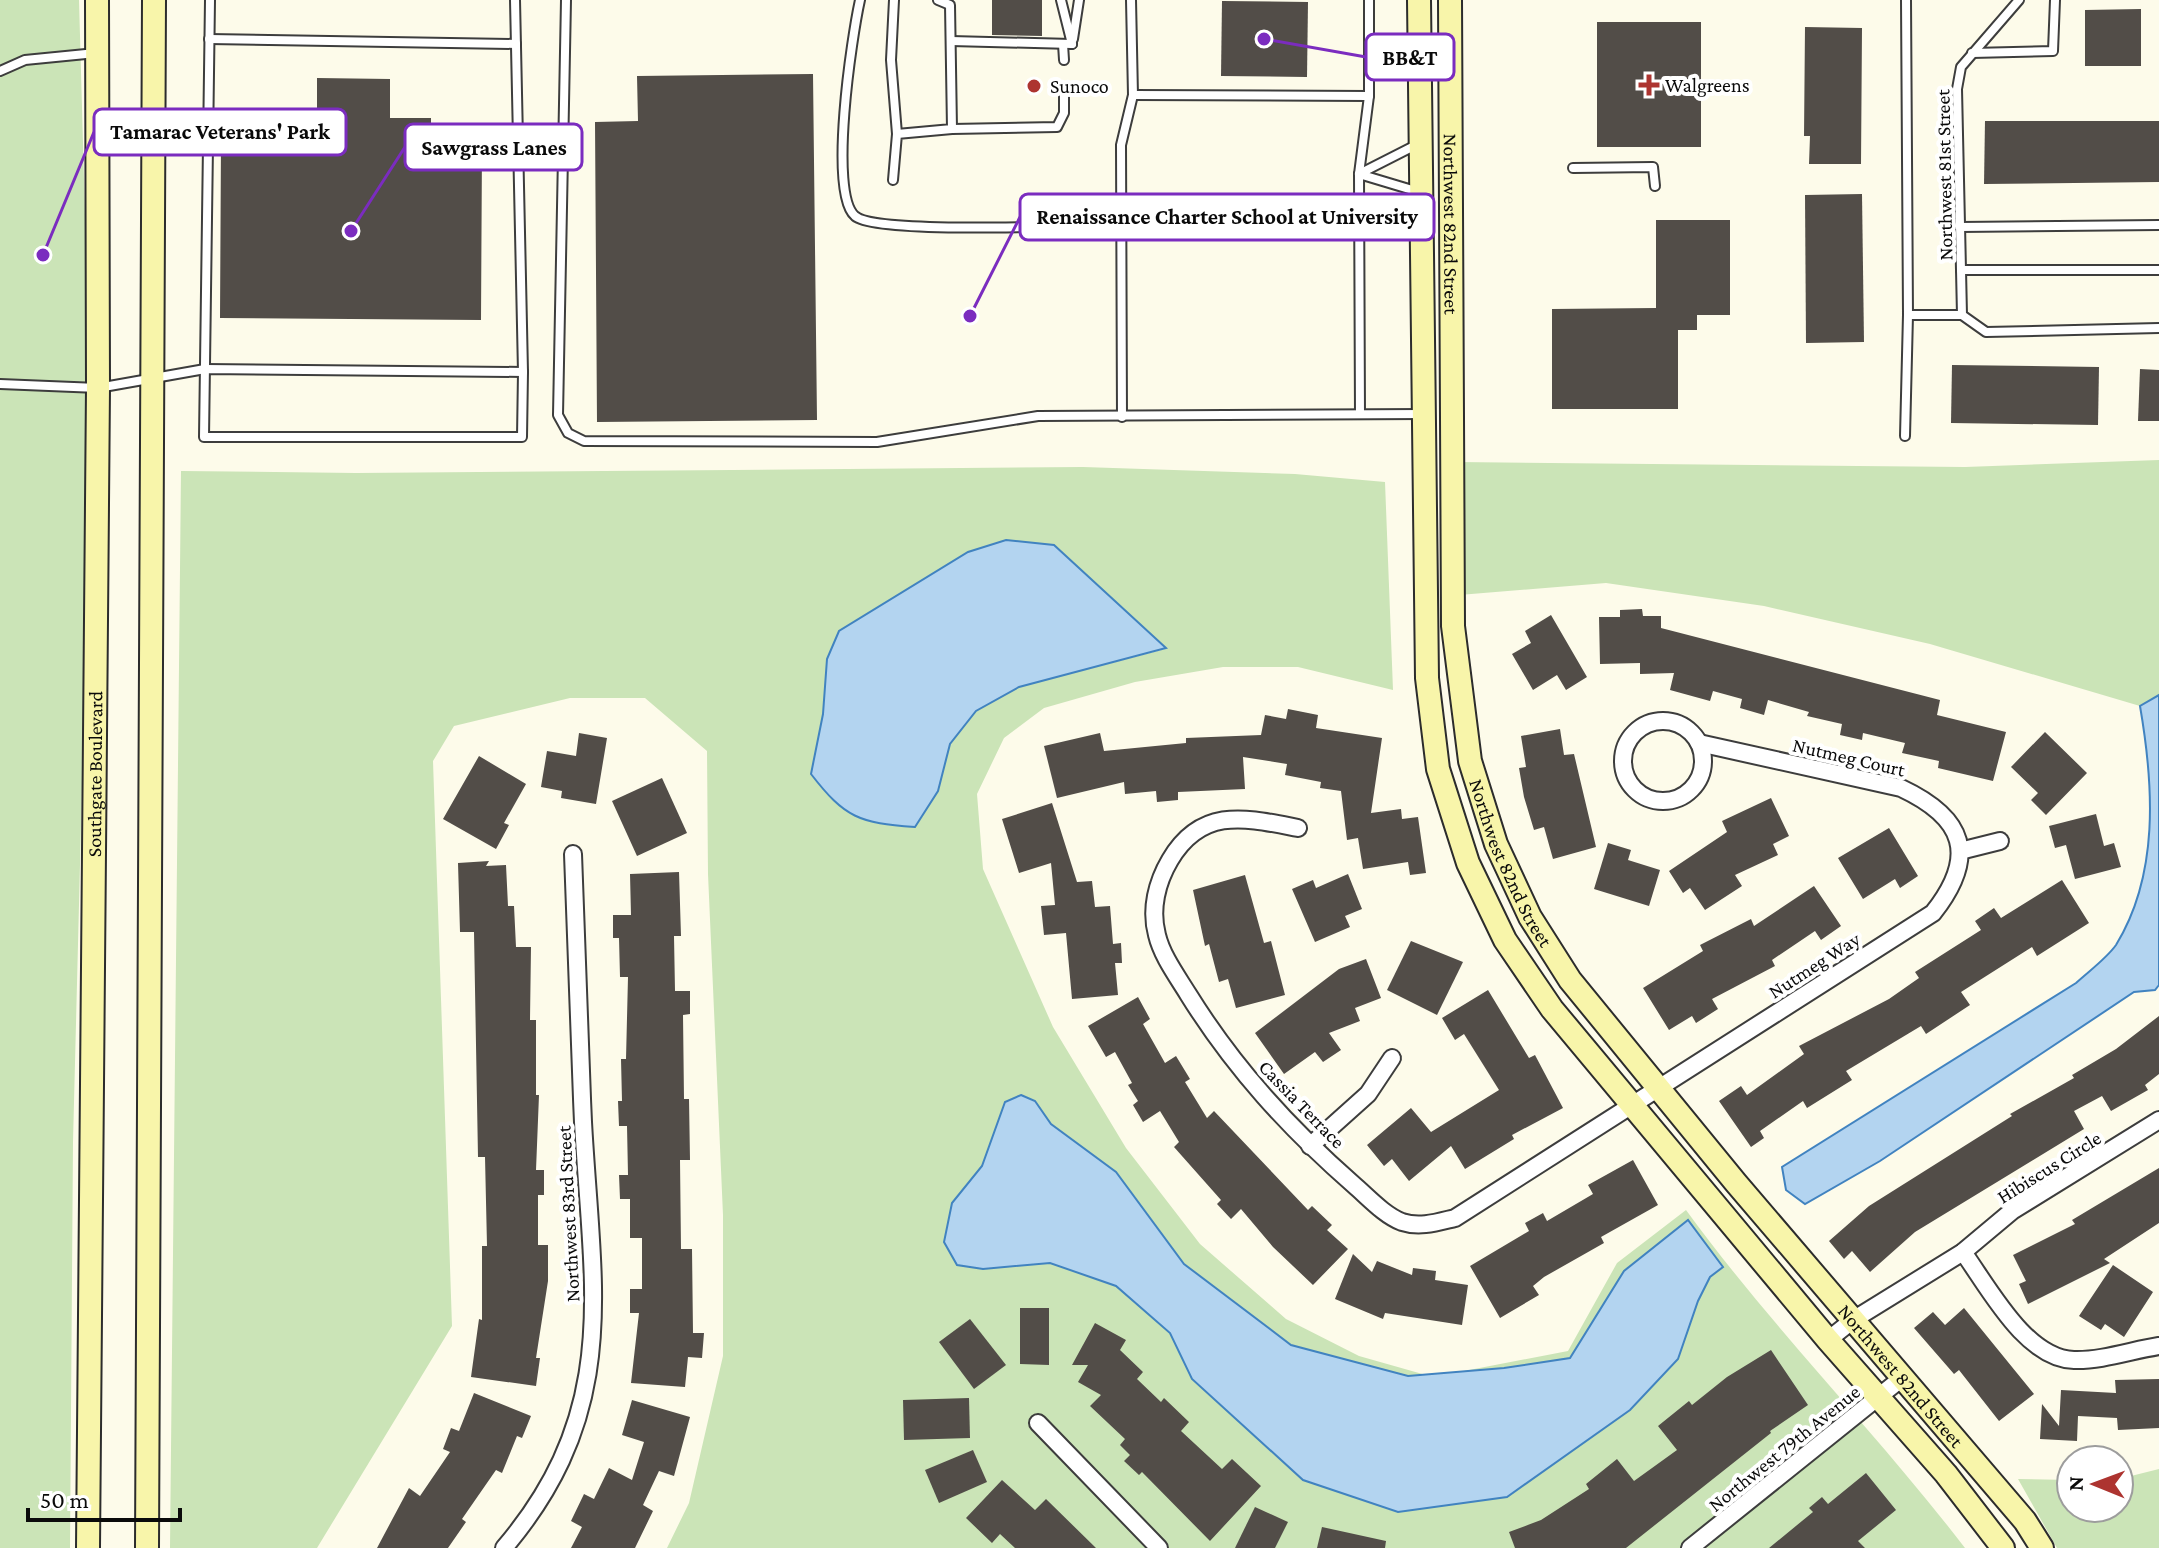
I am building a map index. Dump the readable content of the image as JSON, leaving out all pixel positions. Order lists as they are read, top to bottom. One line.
{"streets":{"street":["Northwest 82nd Street","Nutmeg Court","Southgate Boulevard","Nutmeg Way","Cassia Terrace","Hibiscus Circle","Northwest 83rd Street","Northwest 79th Avenue"],"lane":["Northwest 81st Street"]},"crossings":[["Northwest 82nd Street","Nutmeg Way"],["Northwest 82nd Street","Cassia Terrace"],["Northwest 82nd Street","Hibiscus Circle"],["Northwest 82nd Street","Northwest 79th Avenue"],["Nutmeg Court","Nutmeg Way"],["Nutmeg Way","Cassia Terrace"]],"places":{"other":["BB&T","Sunoco","Sawgrass Lanes","Tamarac Veterans' Park","Renaissance Charter School at University"],"health":["Walgreens"]},"scale_bar":"50 m","north":"left"}
